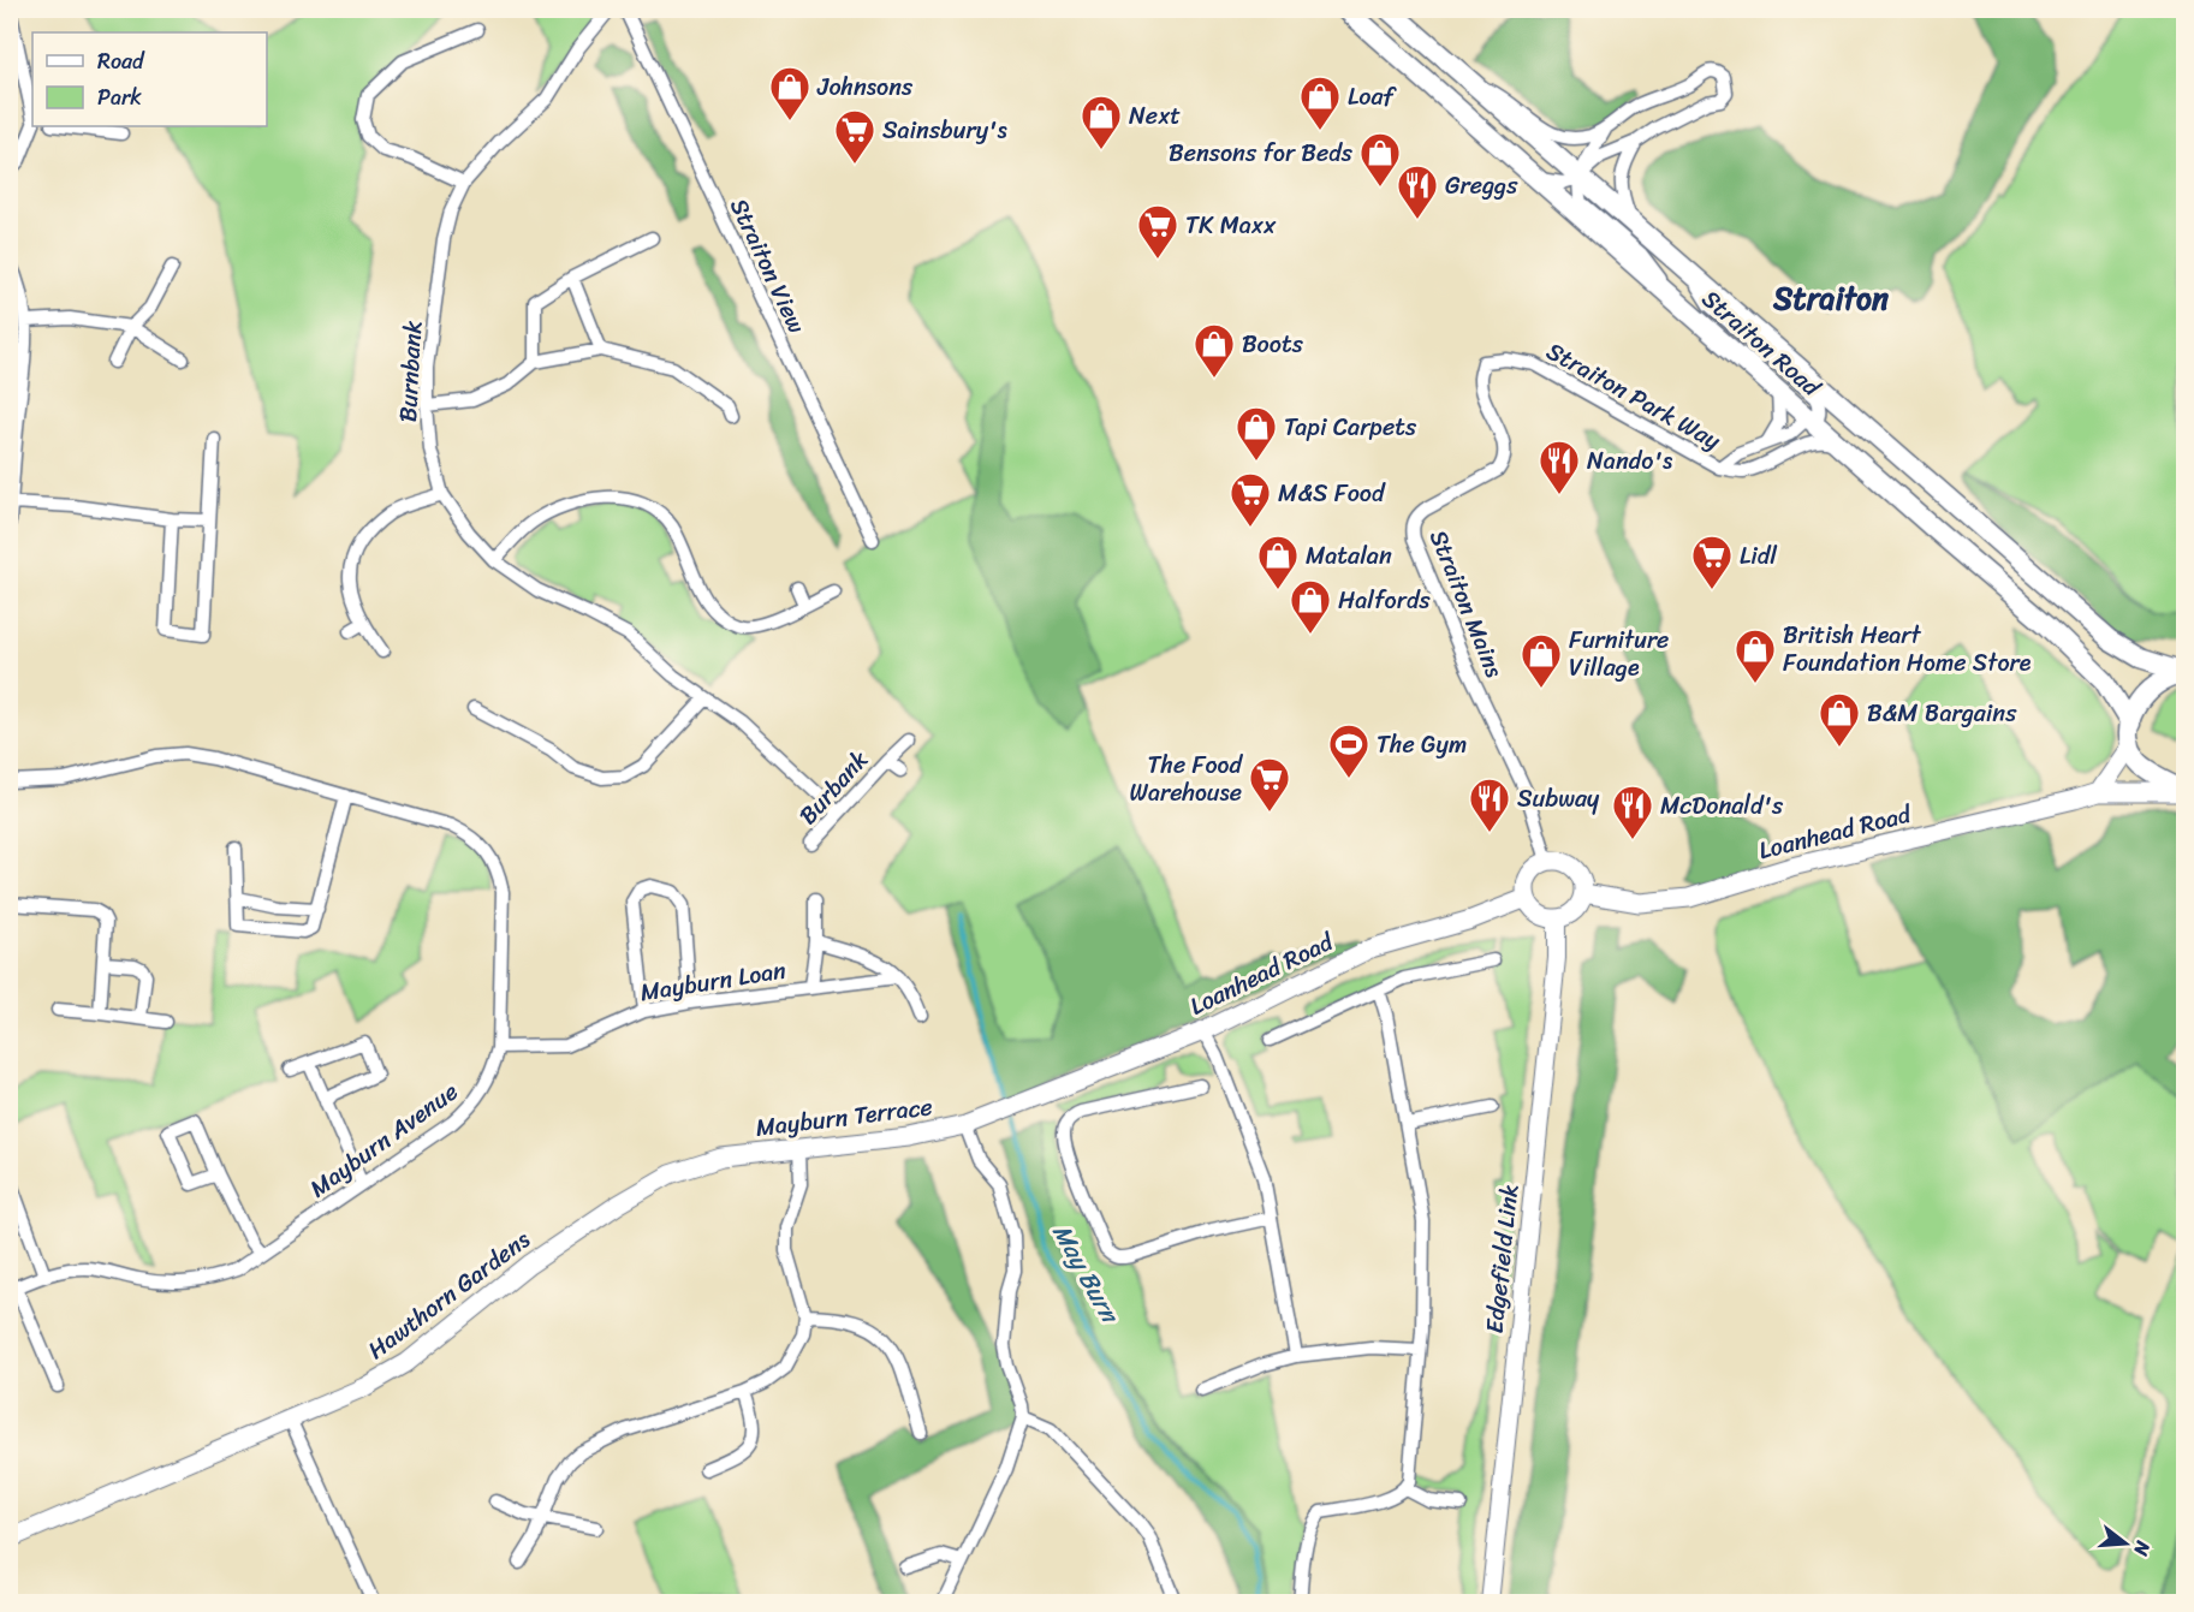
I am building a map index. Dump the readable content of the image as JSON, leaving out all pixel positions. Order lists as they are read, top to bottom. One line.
{"streets":{"main road":["Straiton Road","Loanhead Road","Mayburn Terrace","Hawthorn Gardens"],"street":["Straiton View","Burnbank","Straiton Park Way","Straiton Mains","Burbank","Mayburn Loan","Mayburn Avenue","Edgefield Link"]},"crossings":[["Straiton Road","Straiton Park Way"],["Straiton Road","Loanhead Road"],["Burnbank","Burbank"],["Straiton Park Way","Straiton Mains"],["Straiton Mains","Loanhead Road"],["Straiton Mains","Edgefield Link"],["Loanhead Road","Mayburn Terrace"],["Loanhead Road","Edgefield Link"],["Mayburn Loan","Mayburn Avenue"],["Mayburn Terrace","Hawthorn Gardens"]],"districts":["Straiton"],"water":["May Burn"],"places":{"shop":["Johnsons","Loaf","Next","Bensons for Beds","Boots","Tapi Carpets","Matalan","Halfords","British Heart Foundation Home Store","Furniture Village","B&M Bargains"],"supermarket":["Sainsbury's","TK Maxx","M&S Food","Lidl","The Food Warehouse"],"restaurant":["Greggs","Nando's","Subway","McDonald's"],"sports":["The Gym"]},"legend":["Road","Park"],"north":"right"}
